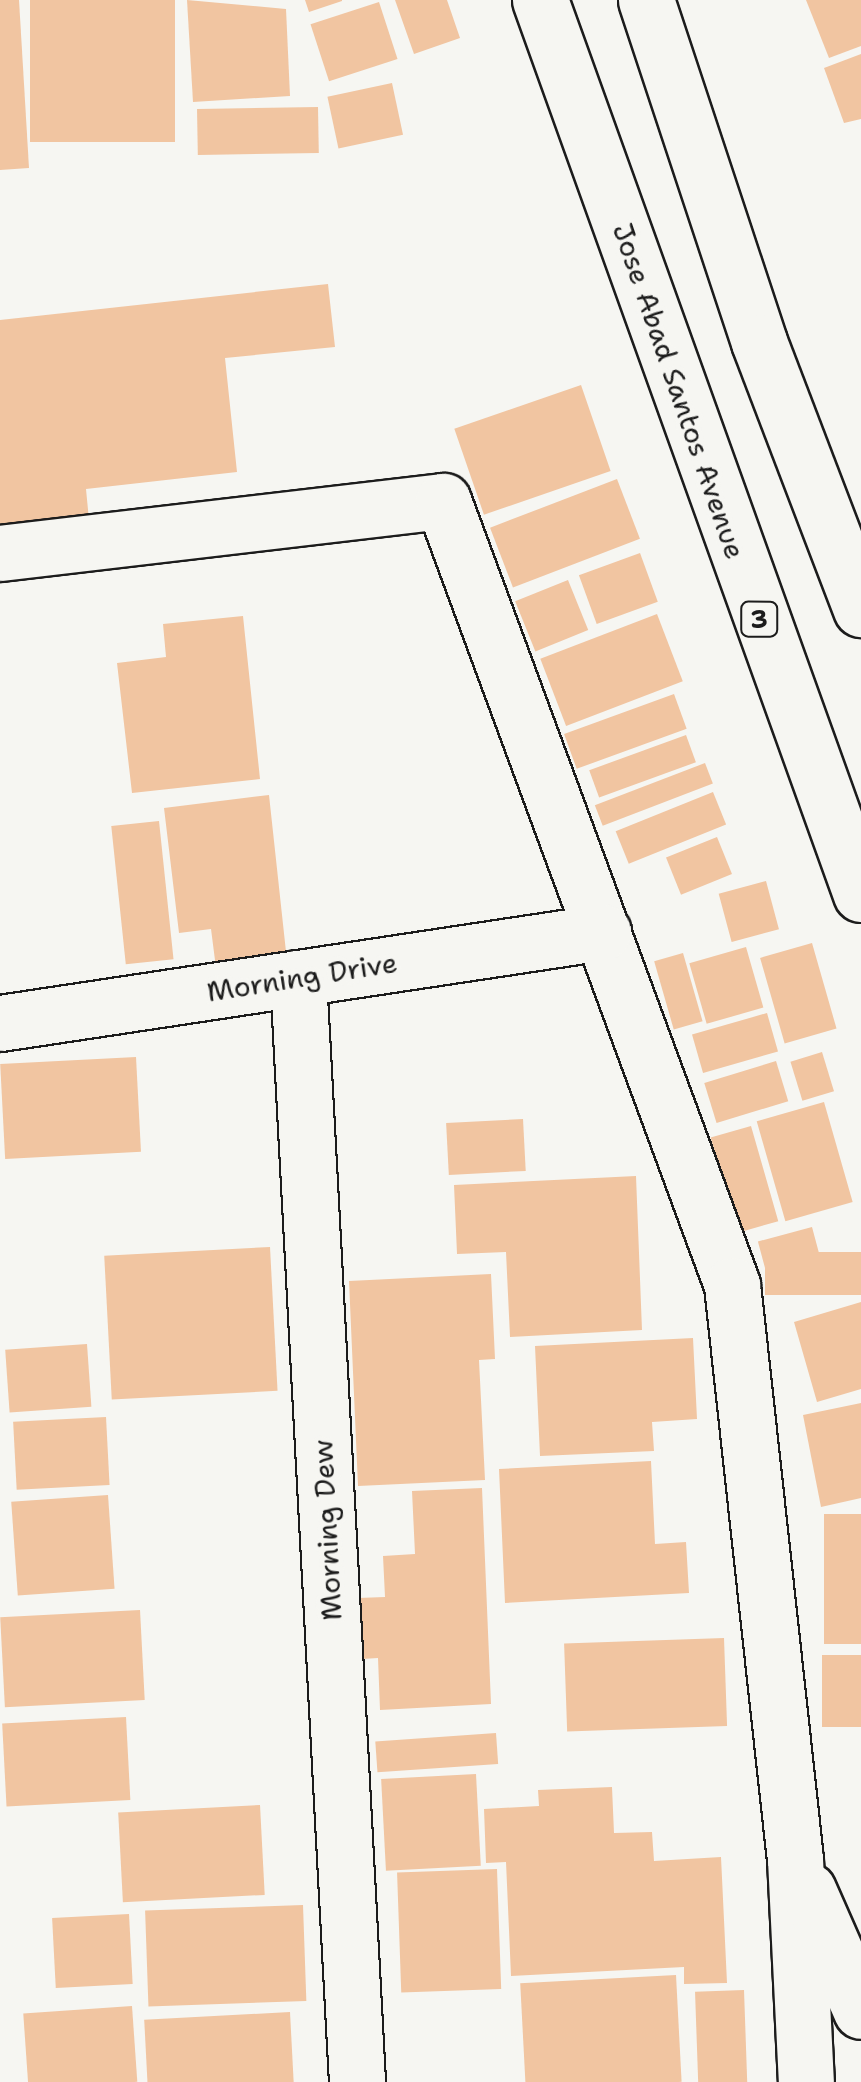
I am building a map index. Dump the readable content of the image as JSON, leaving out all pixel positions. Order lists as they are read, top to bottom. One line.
{"streets":{"main road":["Jose Abad Santos Avenue","3","Morning Drive","Morning Dew"]},"crossings":[["Morning Drive","Morning Dew"]]}
